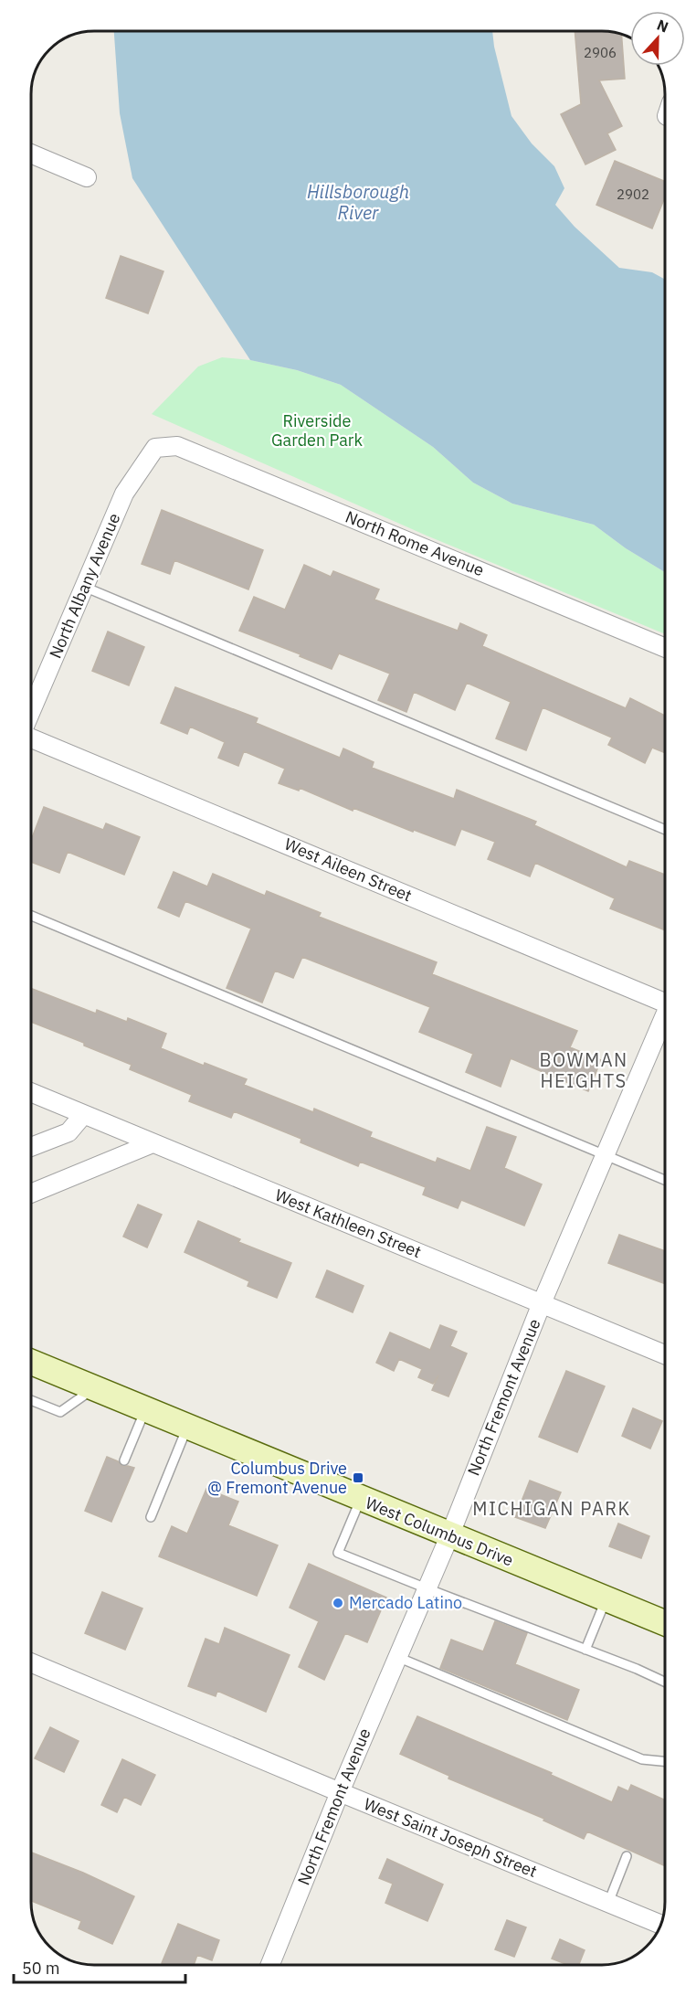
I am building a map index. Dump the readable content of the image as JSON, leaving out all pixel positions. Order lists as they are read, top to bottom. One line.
{"streets":{"main road":["West Columbus Drive"],"street":["North Rome Avenue","North Albany Avenue","West Aileen Street","West Kathleen Street","North Fremont Avenue","West Saint Joseph Street"]},"crossings":[["North Rome Avenue","North Albany Avenue"],["West Kathleen Street","North Fremont Avenue"],["North Fremont Avenue","West Columbus Drive"],["North Fremont Avenue","West Saint Joseph Street"]],"districts":["BOWMAN HEIGHTS","MICHIGAN PARK"],"water":["Hillsborough River"],"parks":["Riverside Garden Park"],"places":{"transit":["Columbus Drive @ Fremont Avenue"],"other":["Mercado Latino"]},"house_numbers":["2906","2902"],"scale_bar":"50 m","north":"top"}
